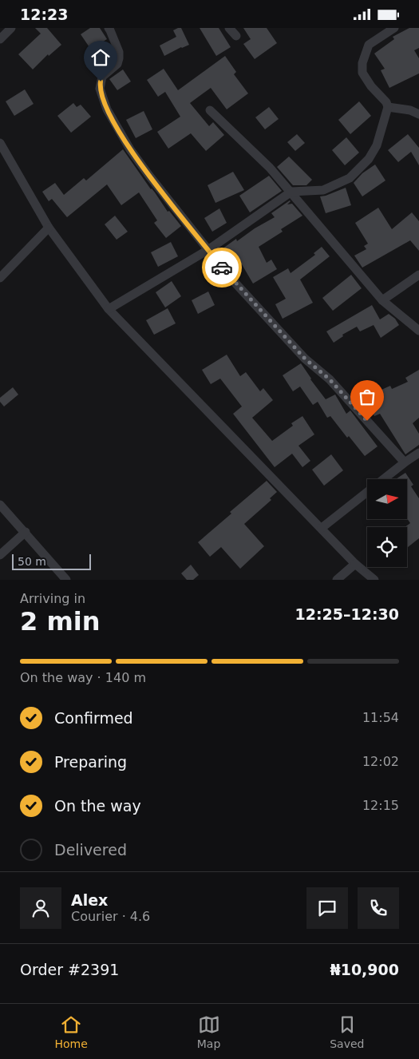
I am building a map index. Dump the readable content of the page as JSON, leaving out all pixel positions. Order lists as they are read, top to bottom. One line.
{"scale_bar":"50 m","north":"right","page":{"status":"12:23","scale":"50 m","heading":["2 min","Arriving in","12:25–12:30"],"panel":["Alex","Courier · 4.6","Order #2391","₦10,900"],"bar":"On the way · 140 m","list":[["Confirmed","11:54"],["Preparing","12:02"],["On the way","12:15"],"Delivered"],"tabs":["Home","Map","Saved"]}}
